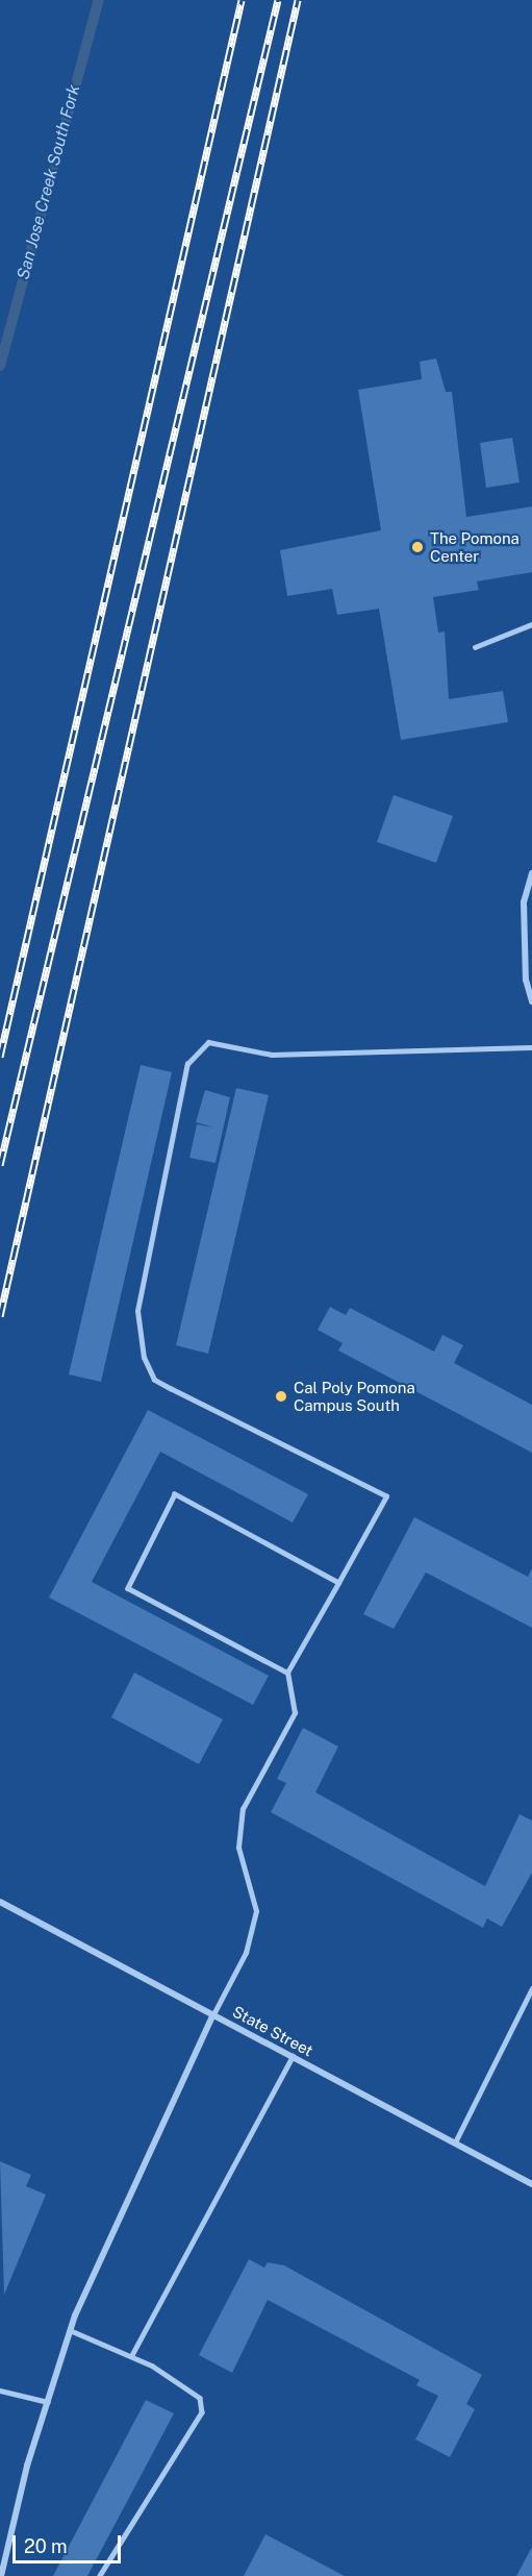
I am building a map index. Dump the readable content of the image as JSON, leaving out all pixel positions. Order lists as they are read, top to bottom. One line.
{"streets":{"street":["State Street"]},"water":["San Jose Creek South Fork"],"places":["The Pomona Center","Cal Poly Pomona Campus South"],"scale_bar":"20 m"}
